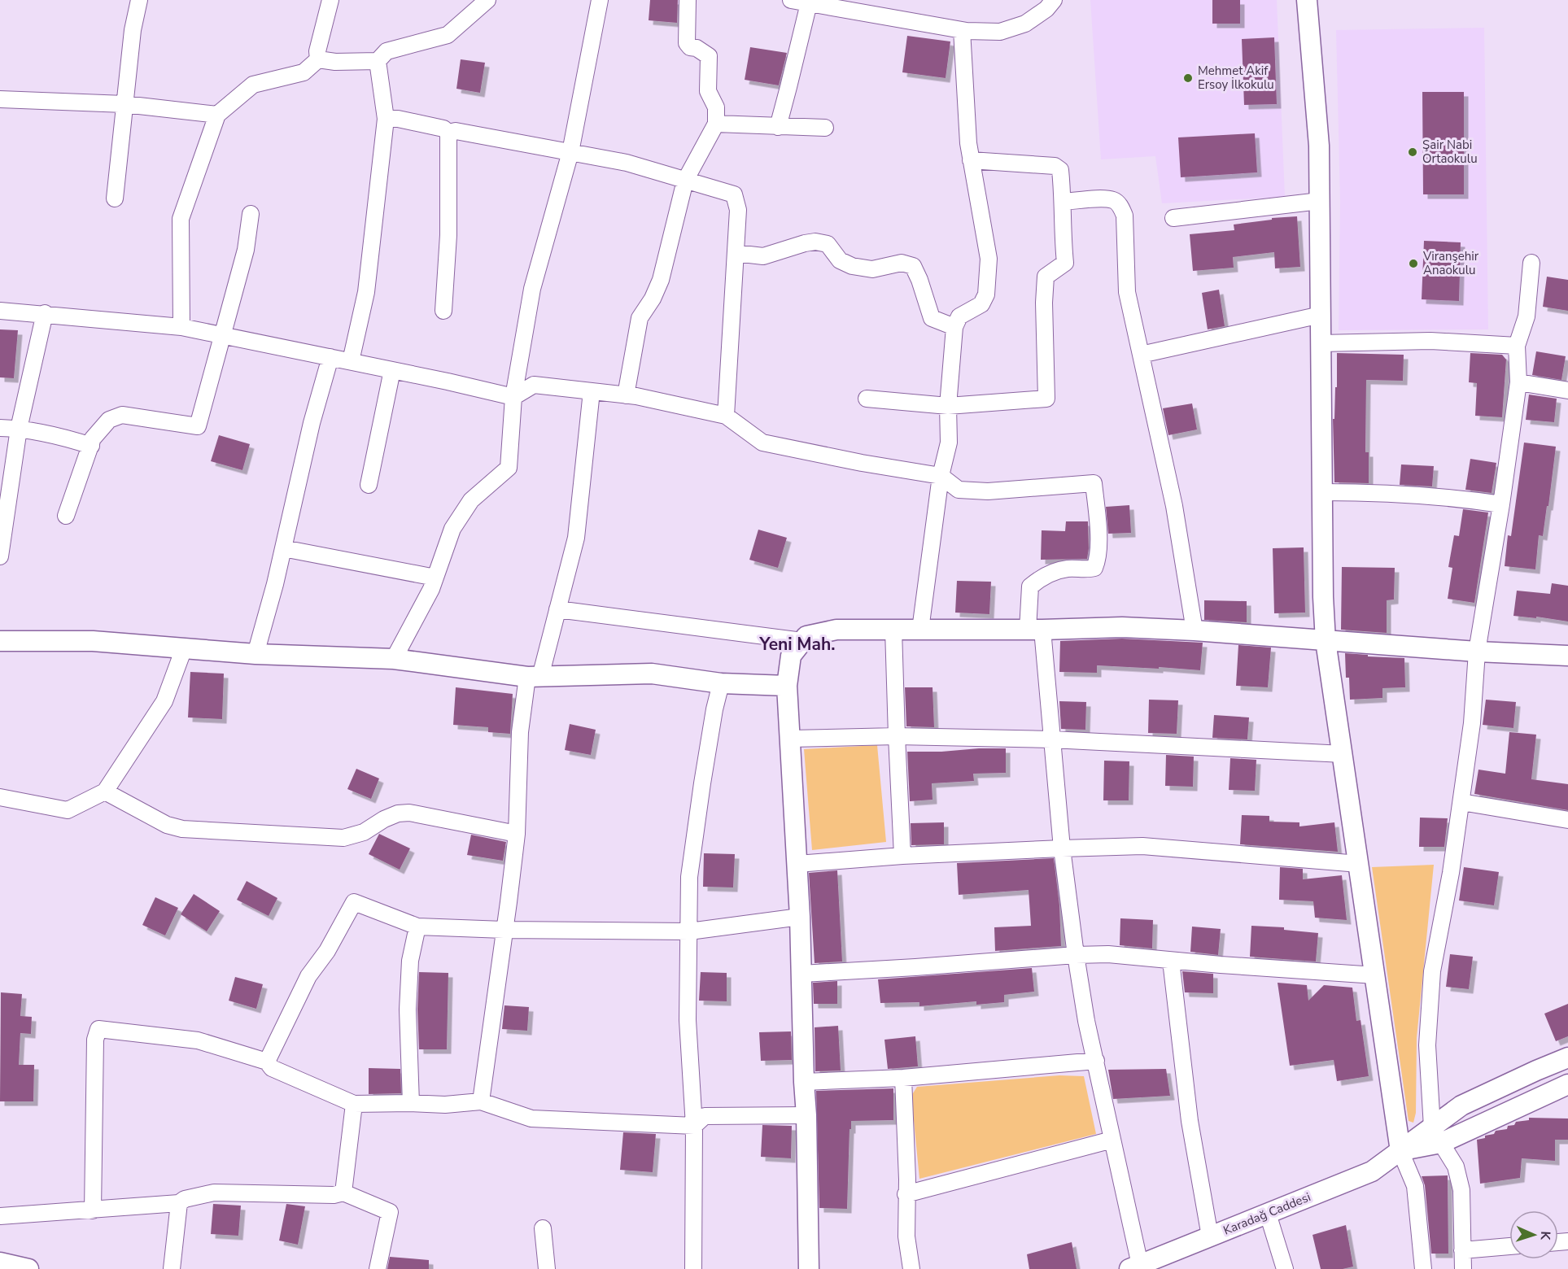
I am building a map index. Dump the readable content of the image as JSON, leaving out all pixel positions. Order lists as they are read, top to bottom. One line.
{"streets":{"street":["Karadağ Caddesi"]},"districts":["Yeni Mah."],"places":["Mehmet Akif Ersoy İlkokulu","Şair Nabi Ortaokulu","Viranşehir Anaokulu"],"north":"right"}
